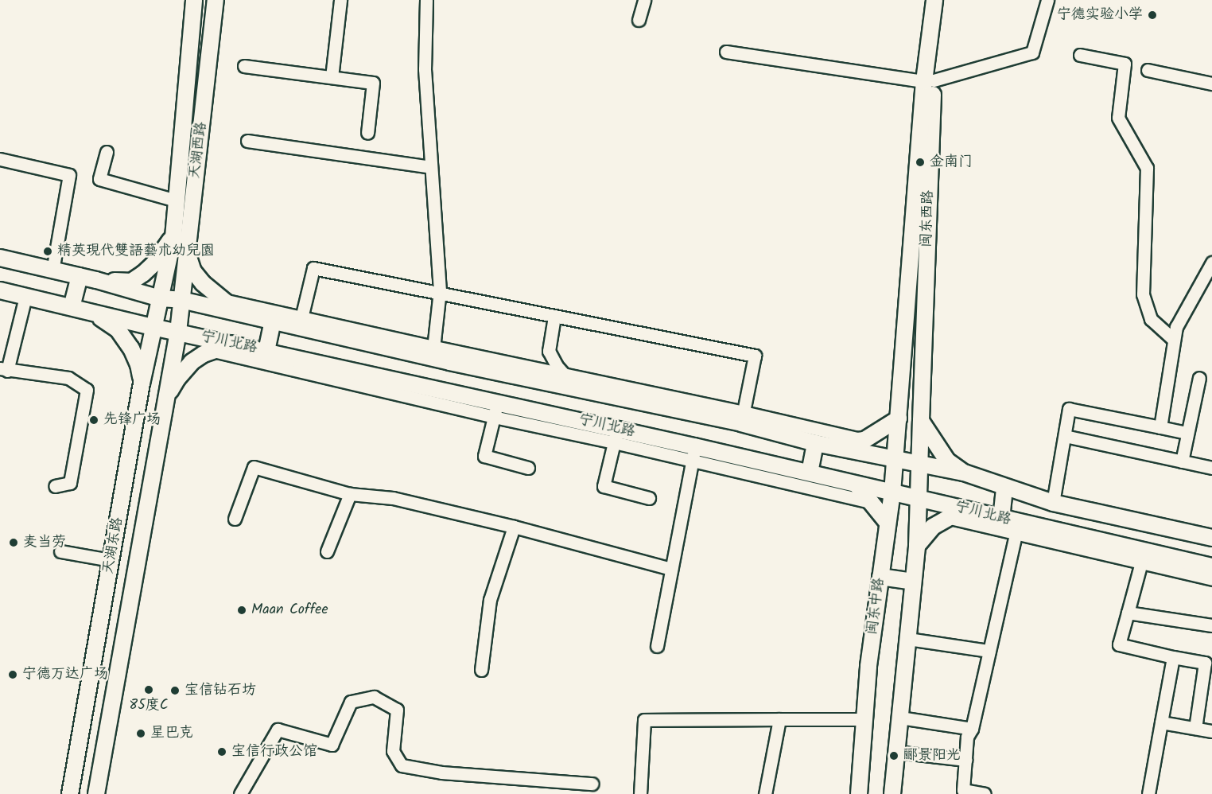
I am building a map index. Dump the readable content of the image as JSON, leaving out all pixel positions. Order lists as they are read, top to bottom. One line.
{"streets":{"main road":["天湖西路","闽东西路","宁川北路","天湖东路","闽东中路"]},"crossings":[["天湖西路","天湖东路"],["闽东西路","闽东中路"],["宁川北路","天湖东路"],["宁川北路","闽东中路"]],"places":["宁德实验小学","金南门","精英現代雙語藝朮幼兒園","先锋广场","麦当劳","Maan Coffee","宁德万达广场","85度C","宝信钻石坊","星巴克","宝信行政公馆","郦景阳光"]}
